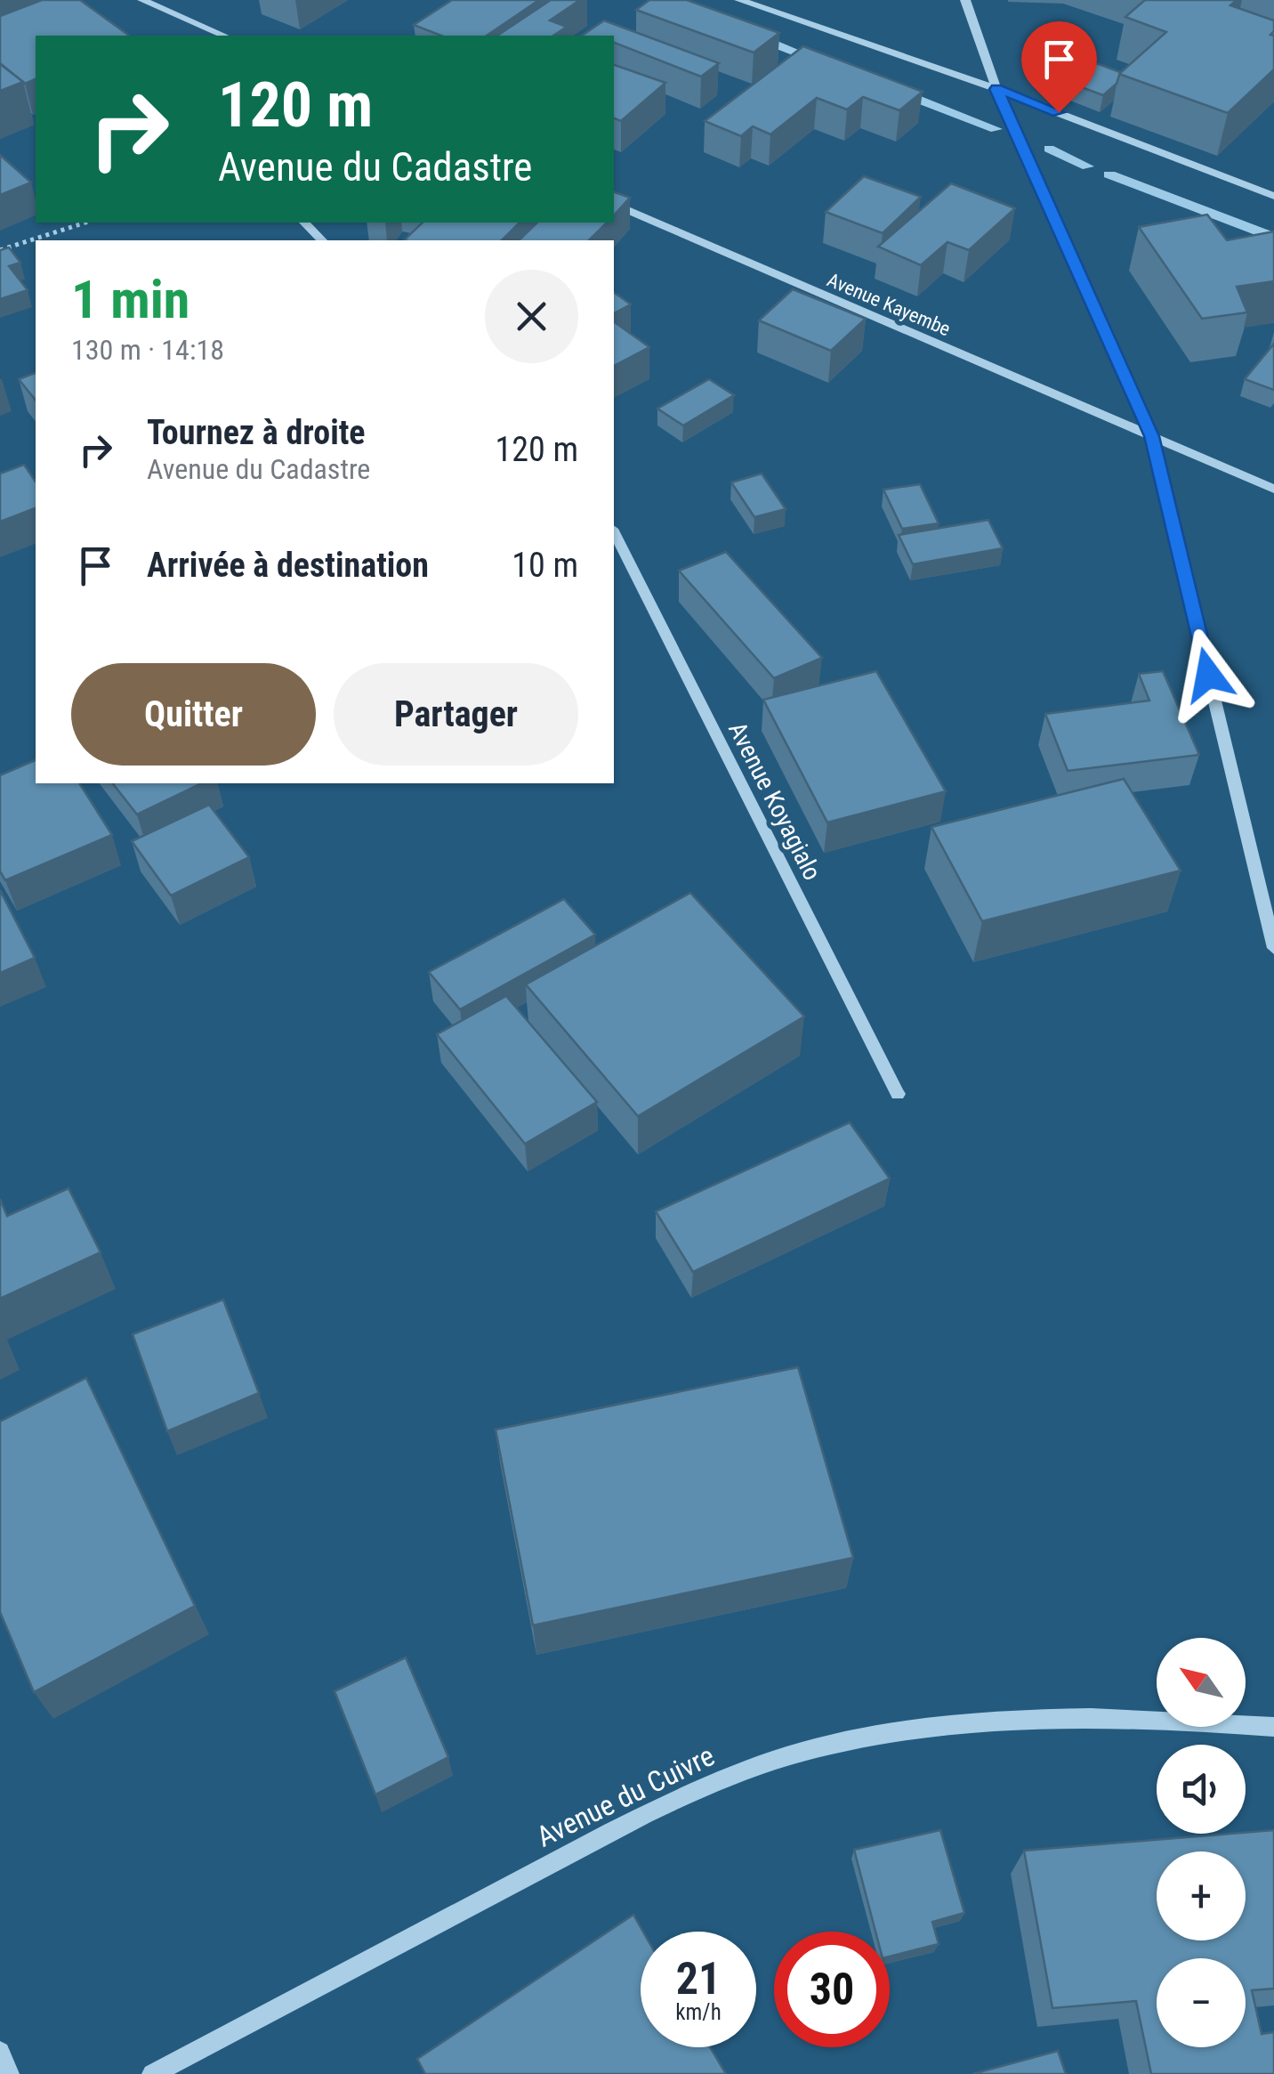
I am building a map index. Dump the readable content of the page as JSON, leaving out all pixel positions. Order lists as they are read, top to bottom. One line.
{"streets":{"street":["Avenue Kayembe","Avenue Koyagialo","Avenue du Cuivre"]},"north":"top left","page":{"turn":["120 m","Avenue du Cadastre"],"heading":["1 min","130 m · 14:18"],"list":[{"name":"Tournez à droite","note":"Avenue du Cadastre","value":"120 m"},{"name":"Arrivée à destination","value":"10 m"}],"buttons":["Quitter","Partager"],"map_buttons":["+","−"],"speed":"21 km/h","limit":"30"}}
